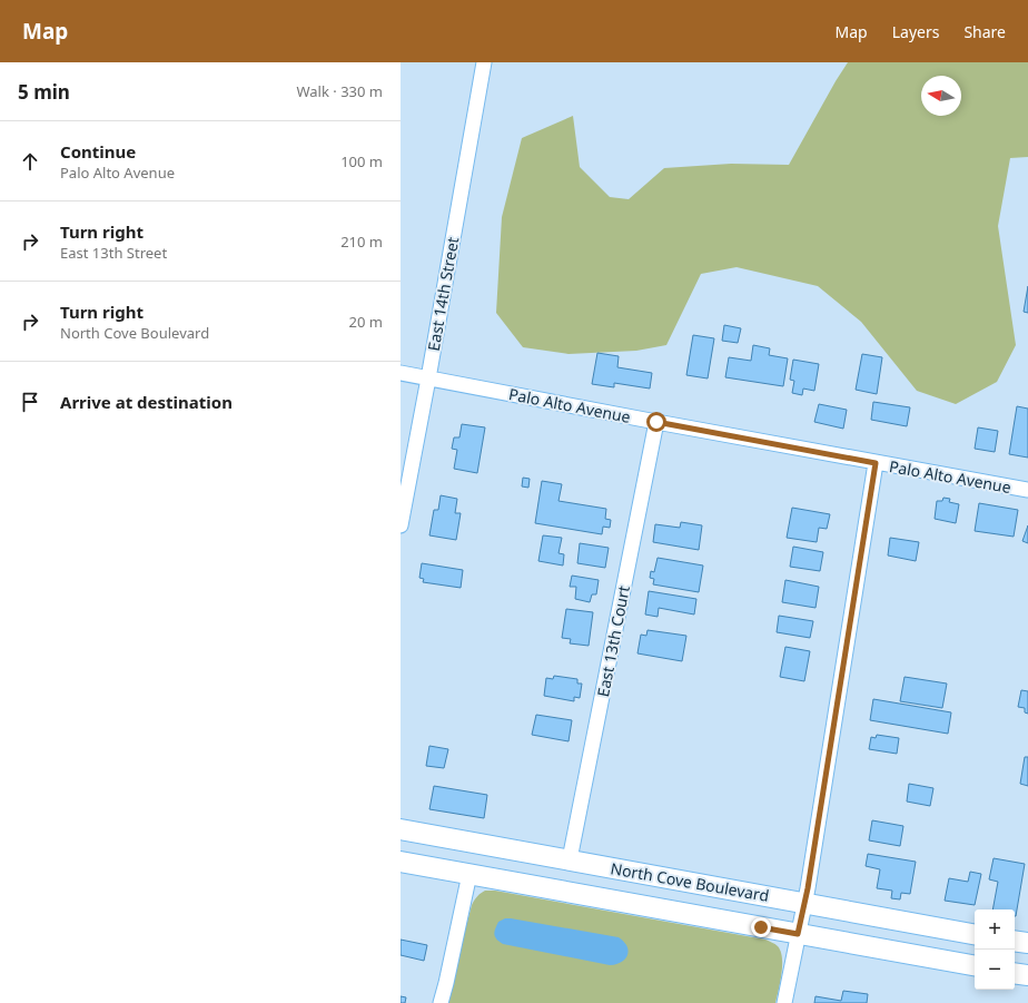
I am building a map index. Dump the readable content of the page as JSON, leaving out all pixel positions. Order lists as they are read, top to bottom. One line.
{"streets":{"main road":["North Cove Boulevard"],"street":["East 14th Street","Palo Alto Avenue","East 13th Court"]},"crossings":[["East 14th Street","Palo Alto Avenue"],["Palo Alto Avenue","East 13th Court"],["East 13th Court","North Cove Boulevard"]],"north":"left","page":{"header":"Map","nav":["Map","Layers","Share"],"heading":["5 min","Walk · 330 m"],"list":[["Continue","Palo Alto Avenue","100 m"],["Turn right","East 13th Street","210 m"],["Turn right","North Cove Boulevard","20 m"],"Arrive at destination"],"map_buttons":["+","−"]}}
